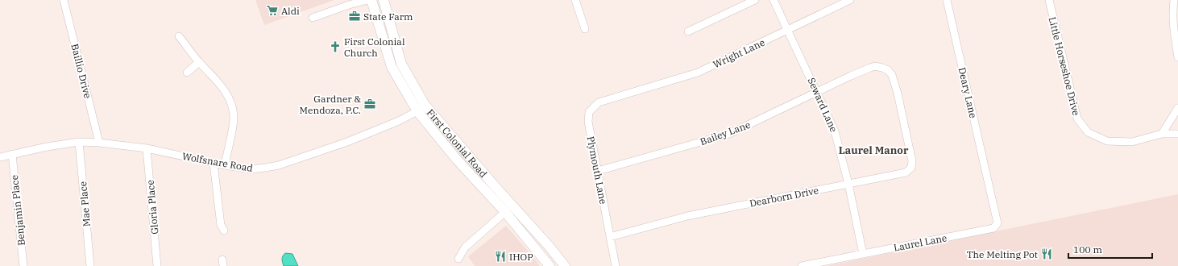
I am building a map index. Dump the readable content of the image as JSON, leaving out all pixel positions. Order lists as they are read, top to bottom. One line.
{"streets":{"main road":["First Colonial Road"],"street":["Wright Lane","Little Horseshoe Drive","Baillio Drive","Deary Lane","Seward Lane","Bailey Lane","Wolfsnare Road","Plymouth Lane","Dearborn Drive","Mae Place","Gloria Place","Benjamin Place","Laurel Lane"]},"crossings":[["Wright Lane","Seward Lane"],["Wright Lane","Plymouth Lane"],["Baillio Drive","Wolfsnare Road"],["Deary Lane","Laurel Lane"],["Seward Lane","Bailey Lane"],["Seward Lane","Dearborn Drive"],["Seward Lane","Laurel Lane"],["Bailey Lane","Plymouth Lane"],["Bailey Lane","Dearborn Drive"],["First Colonial Road","Wolfsnare Road"],["Wolfsnare Road","Mae Place"],["Wolfsnare Road","Gloria Place"],["Wolfsnare Road","Benjamin Place"],["Plymouth Lane","Dearborn Drive"]],"districts":["Laurel Manor"],"places":{"supermarket":["Aldi"],"office":["State Farm","Gardner & Mendoza, P.C."],"church":["First Colonial Church"],"restaurant":["The Melting Pot","IHOP"]},"scale_bar":"100 m"}
